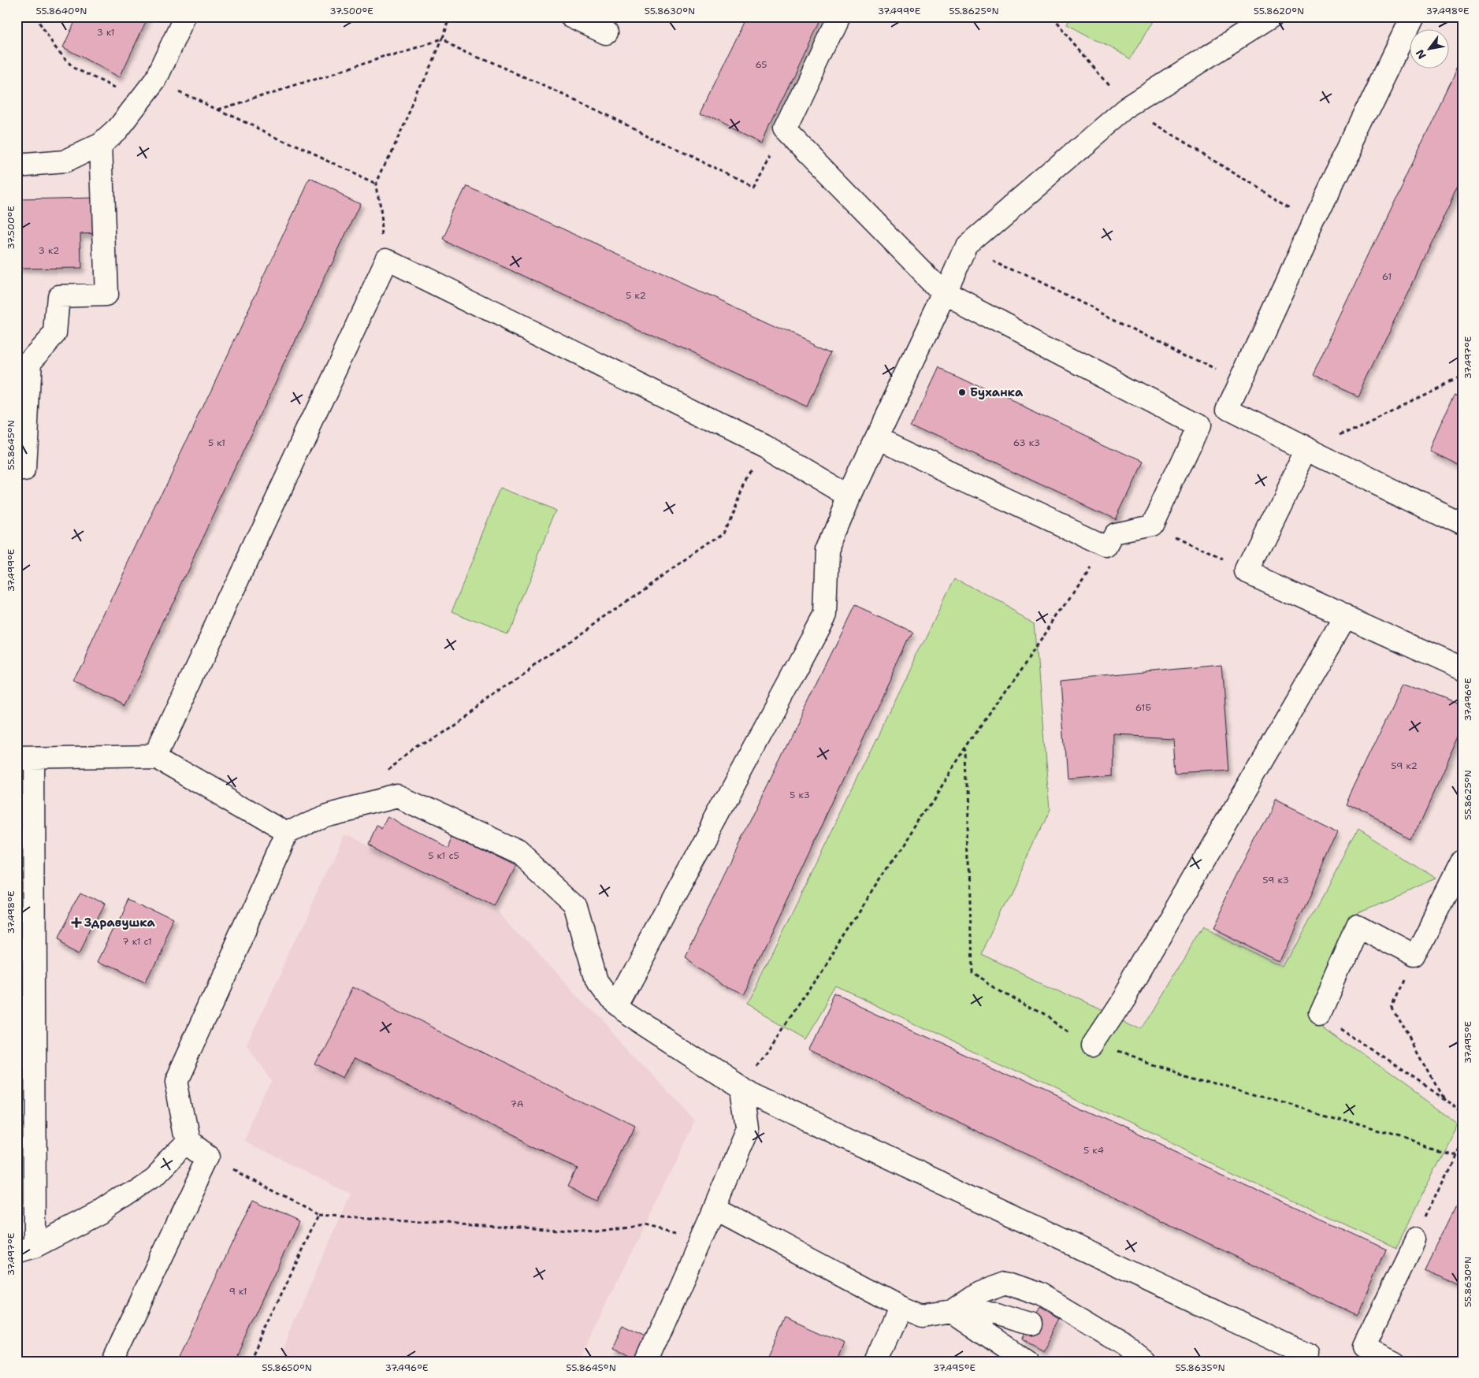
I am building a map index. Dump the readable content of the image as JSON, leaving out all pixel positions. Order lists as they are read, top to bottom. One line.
{"places":{"other":["Буханка"],"health":["Здравушка"]},"house_numbers":["3 к1","65","3 к2","61","5 к2","5 к1","63 к3","61Б","59 к2","5 к3","5 к1 с5","59 к3","7 к1 с1","7А","5 к4","9 к1"],"north":"bottom left","coordinates":["55.8640°N","37.500°E","55.8630°N","37.499°E","55.8625°N","55.8620°N","37.498°E","37.497°E","55.8645°N","37.496°E","37.495°E","55.8650°N","55.8635°N"]}
